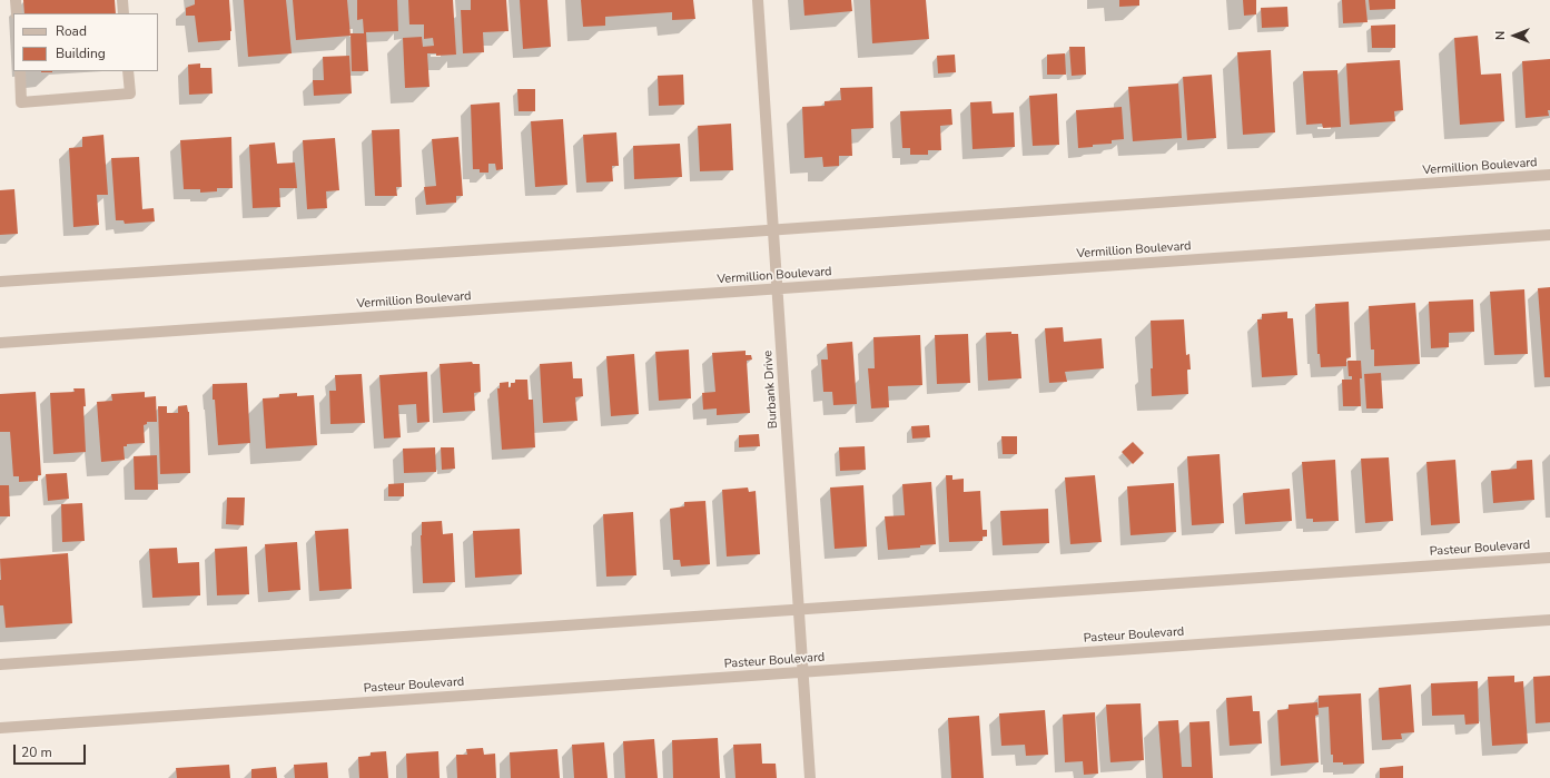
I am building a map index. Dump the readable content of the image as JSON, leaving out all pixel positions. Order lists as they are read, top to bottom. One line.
{"streets":{"street":["Vermillion Boulevard","Burbank Drive","Pasteur Boulevard"]},"crossings":[["Vermillion Boulevard","Burbank Drive"],["Burbank Drive","Pasteur Boulevard"]],"legend":["Road","Building"],"scale_bar":"20 m","north":"left"}
